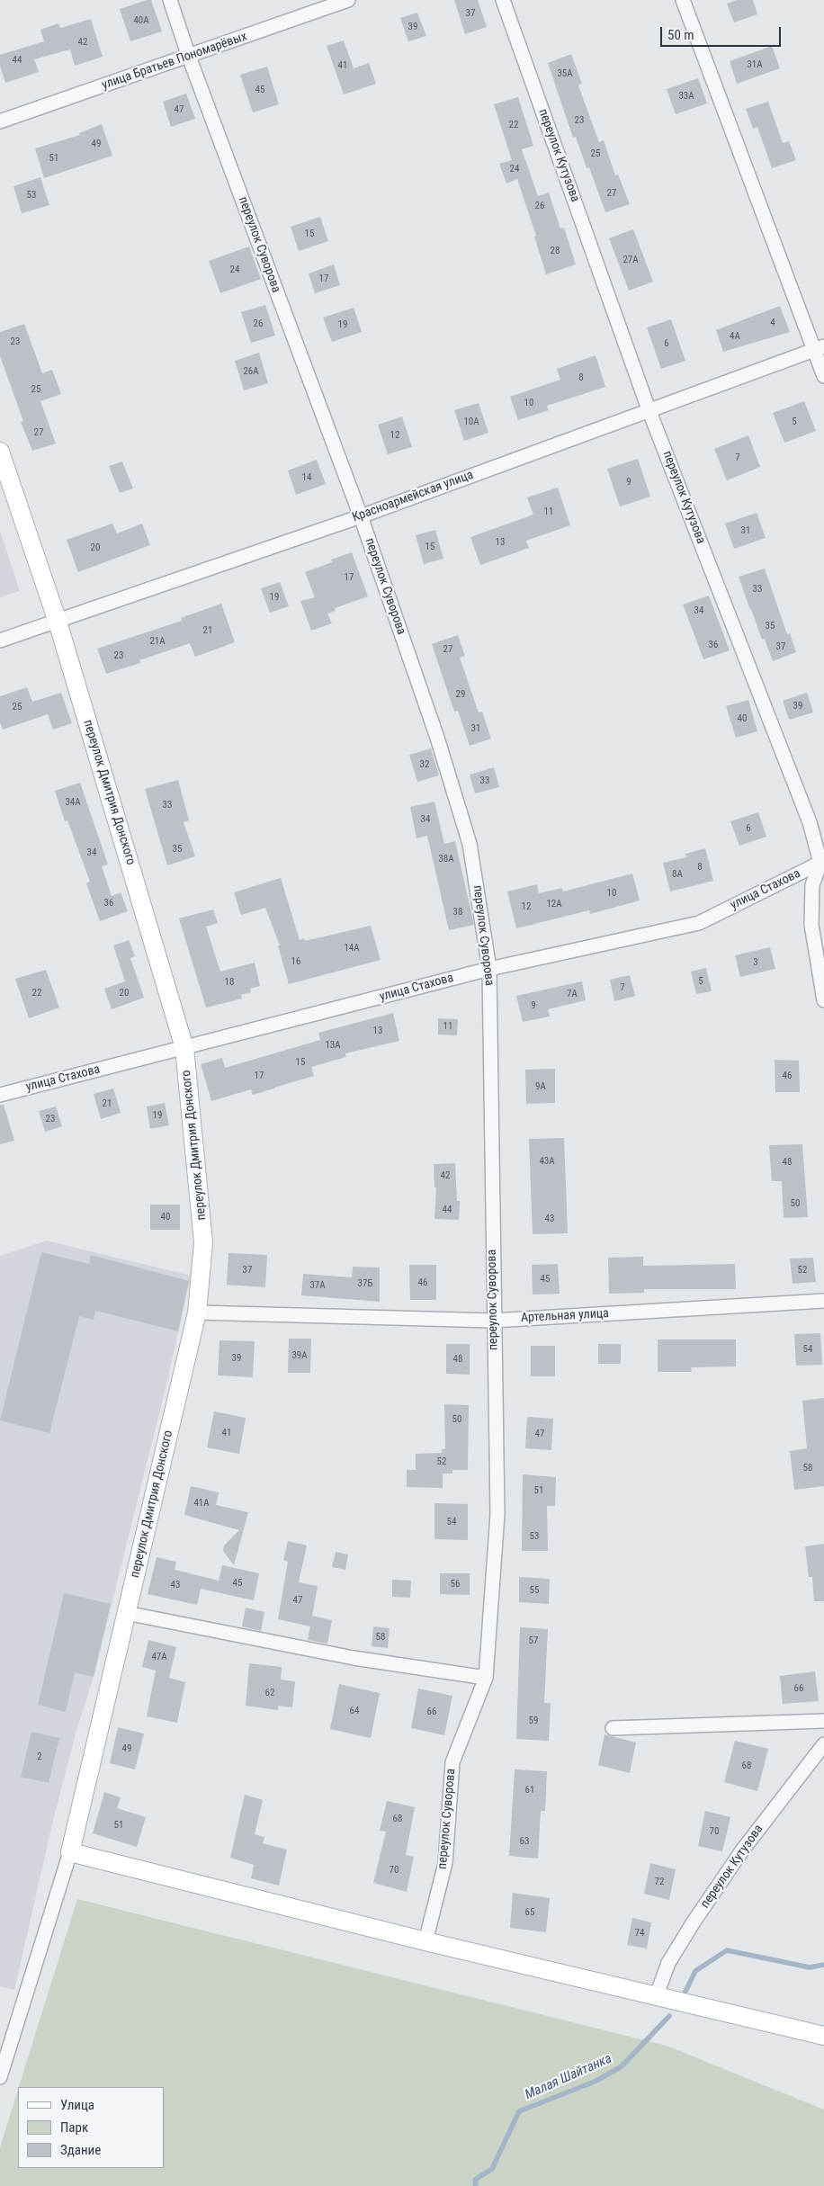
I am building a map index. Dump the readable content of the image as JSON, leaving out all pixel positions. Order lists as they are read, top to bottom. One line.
{"streets":{"street":["улица Братьев Пономарёвых","переулок Кутузова","переулок Суворова","Красноармейская улица","переулок Дмитрия Донского","улица Стахова","Артельная улица"]},"crossings":[["улица Братьев Пономарёвых","переулок Суворова"],["переулок Кутузова","Красноармейская улица"],["переулок Кутузова","улица Стахова"],["переулок Суворова","Красноармейская улица"],["переулок Суворова","улица Стахова"],["переулок Суворова","Артельная улица"],["Красноармейская улица","переулок Дмитрия Донского"],["переулок Дмитрия Донского","улица Стахова"],["переулок Дмитрия Донского","Артельная улица"]],"water":["Малая Шайтанка"],"house_numbers":["37","40А","39","42","44","31А","41","35А","45","33А","47","23","22","49","25","51","24","27","53","26","15","28","27А","24","17","4","26","19","4А","23","6","26А","8","25","10","10А","5","27","12","7","14","9","11","31","13","15","20","17","33","19","34","35","21","21А","36","37","27","23","29","39","25","40","31","32","33","34А","33","34","6","35","34","38А","8","8А","10","36","12А","12","38","14А","16","3","5","18","7","22","20","7А","9","11","13","13А","15","17","46","9А","21","19","23","43А","48","42","50","44","40","43","37","52","45","46","37Б","37А","54","39А","39","48","50","41","47","52","58","51","41А","54","53","45","56","43","55","47","58","57","47А","66","62","64","66","59","49","2","68","61","68","51","70","63","70","72","65","74"],"legend":["Улица","Парк","Здание"],"scale_bar":"50 m"}
